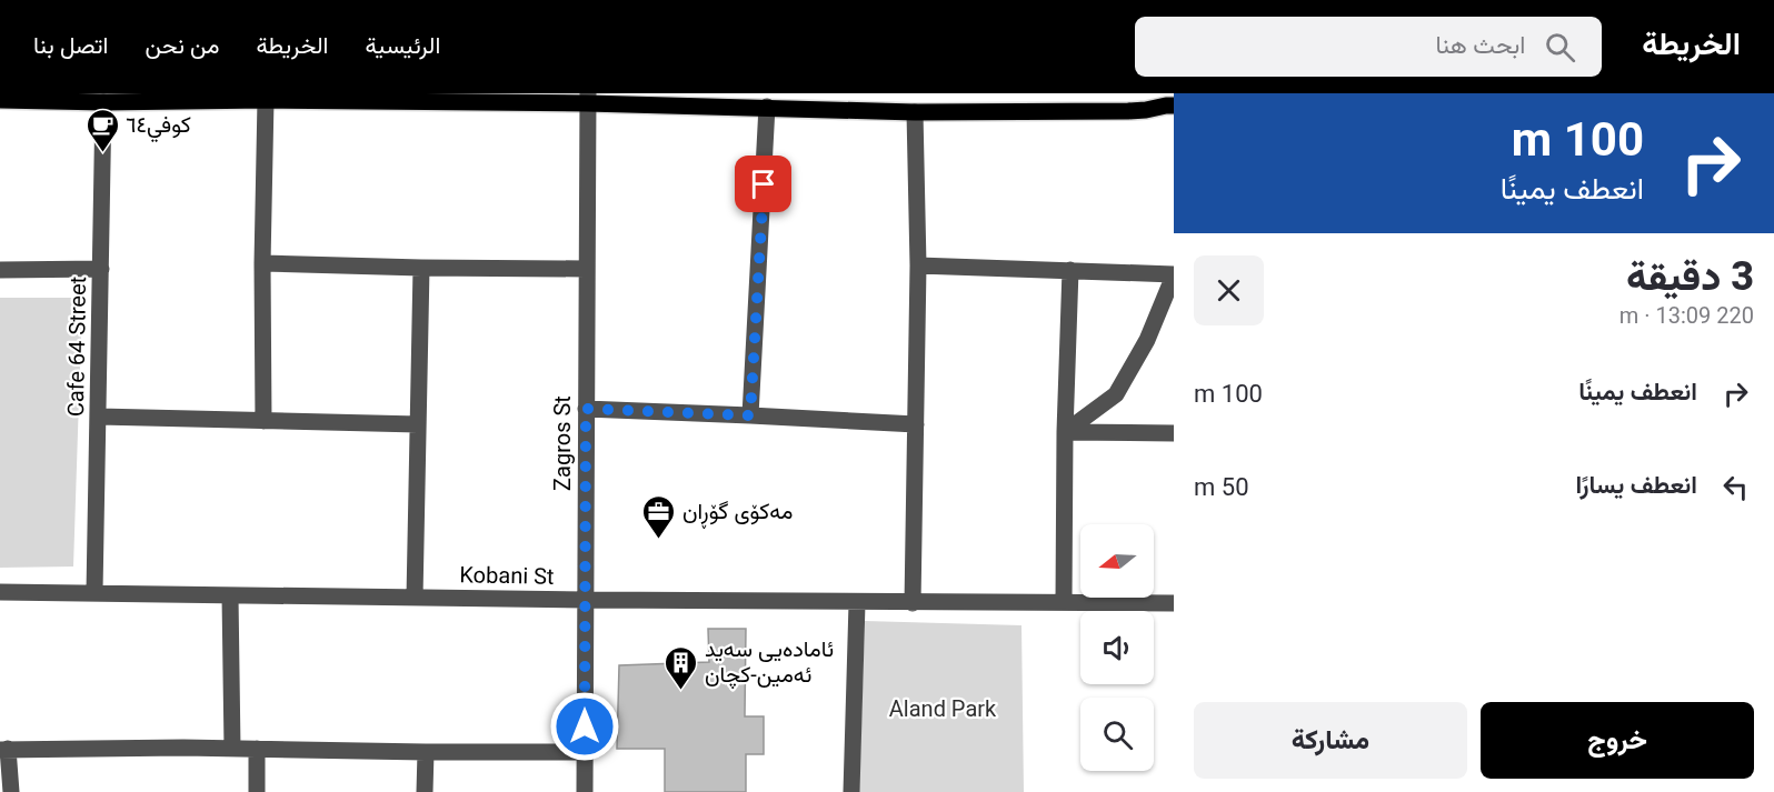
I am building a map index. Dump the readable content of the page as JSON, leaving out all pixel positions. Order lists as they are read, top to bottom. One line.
{"streets":{"street":["Cafe 64 Street","Zagros St","Kobani St"]},"crossings":[["Cafe 64 Street","Kobani St"],["Zagros St","Kobani St"]],"parks":["Aland Park"],"places":{"cafe":["كوفي٦٤"],"office":["مەکۆی گۆڕان"],"building":["ئامادەیی سەید ئەمین-کچان"]},"north":"left","page":{"header":"الخريطة","search":"ابحث هنا","nav":["الرئيسية","الخريطة","من نحن","اتصل بنا"],"turn":["100 m","انعطف يمينًا"],"heading":["3 دقيقة","220 m · 13:09"],"list":[{"name":"انعطف يمينًا","value":"100 m"},{"name":"انعطف يسارًا","value":"50 m"}],"buttons":["خروج","مشاركة"]}}
